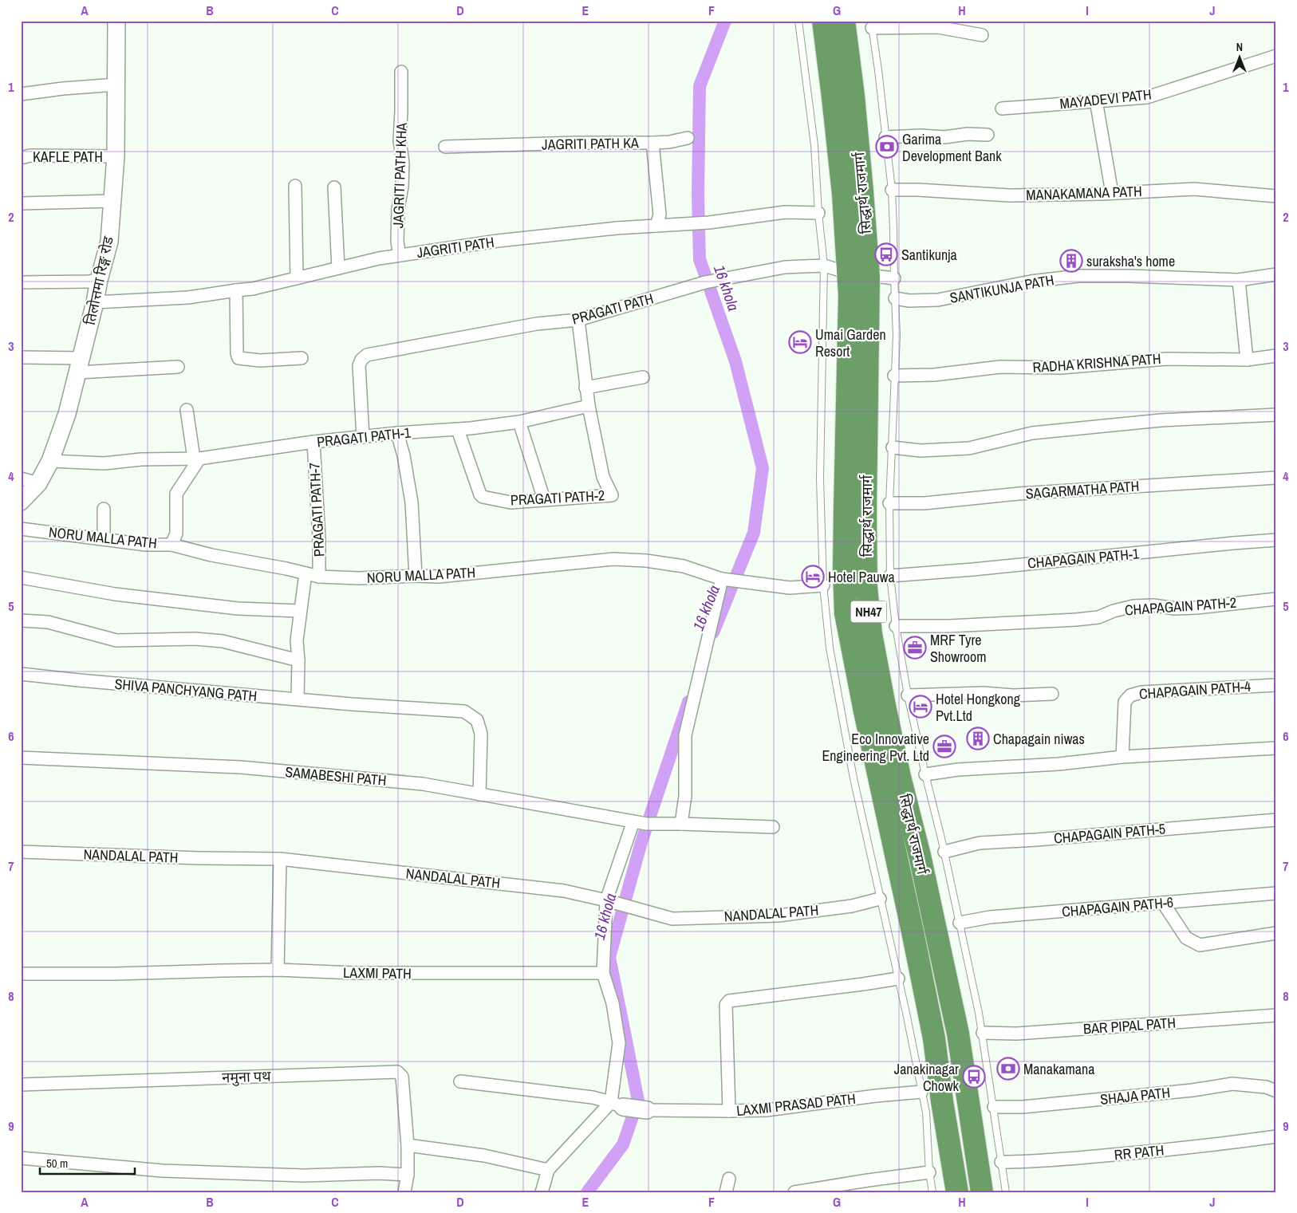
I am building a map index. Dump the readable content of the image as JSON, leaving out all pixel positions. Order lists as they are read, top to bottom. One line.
{"streets":{"highway":["सिद्धार्थ राजमार्ग","NH47"],"street":["MAYADEVI PATH","JAGRITI PATH KA","KAFLE PATH","JAGRITI PATH KHA","MANAKAMANA PATH","JAGRITI PATH","तिलोत्तमा रिङ्ग रोड","SANTIKUNJA PATH","PRAGATI PATH","RADHA KRISHNA PATH","PRAGATI PATH-1","SAGARMATHA PATH","PRAGATI PATH-2","PRAGATI PATH-7","NORU MALLA PATH","CHAPAGAIN PATH-1","CHAPAGAIN PATH-2","SHIVA PANCHYANG PATH","CHAPAGAIN PATH-4","SAMABESHI PATH","CHAPAGAIN PATH-5","NANDALAL PATH","CHAPAGAIN PATH-6","LAXMI PATH","BAR PIPAL PATH","नमुना पथ","SHAJA PATH","LAXMI PRASAD PATH","RR PATH"]},"crossings":[["JAGRITI PATH KA","JAGRITI PATH"],["KAFLE PATH","तिलोत्तमा रिङ्ग रोड"],["JAGRITI PATH KHA","JAGRITI PATH"],["सिद्धार्थ राजमार्ग","PRAGATI PATH"],["JAGRITI PATH","तिलोत्तमा रिङ्ग रोड"],["तिलोत्तमा रिङ्ग रोड","PRAGATI PATH-1"],["PRAGATI PATH","PRAGATI PATH-1"],["PRAGATI PATH-1","PRAGATI PATH-2"],["PRAGATI PATH-1","PRAGATI PATH-7"],["PRAGATI PATH-7","NORU MALLA PATH"],["SHIVA PANCHYANG PATH","SAMABESHI PATH"]],"water":["16 khola"],"places":{"bank":["Garima Development Bank","Manakamana"],"bus stop":["Santikunja","Janakinagar Chowk"],"building":["suraksha's home","Chapagain niwas"],"hotel":["Umai Garden Resort","Hotel Pauwa","Hotel Hongkong Pvt.Ltd"],"office":["MRF Tyre Showroom","Eco Innovative Engineering Pvt. Ltd"]},"scale_bar":"50 m","north":"top","grid":{"columns":["A","B","C","D","E","F","G","H","I","J"],"rows":["1","2","3","4","5","6","7","8","9"]}}
